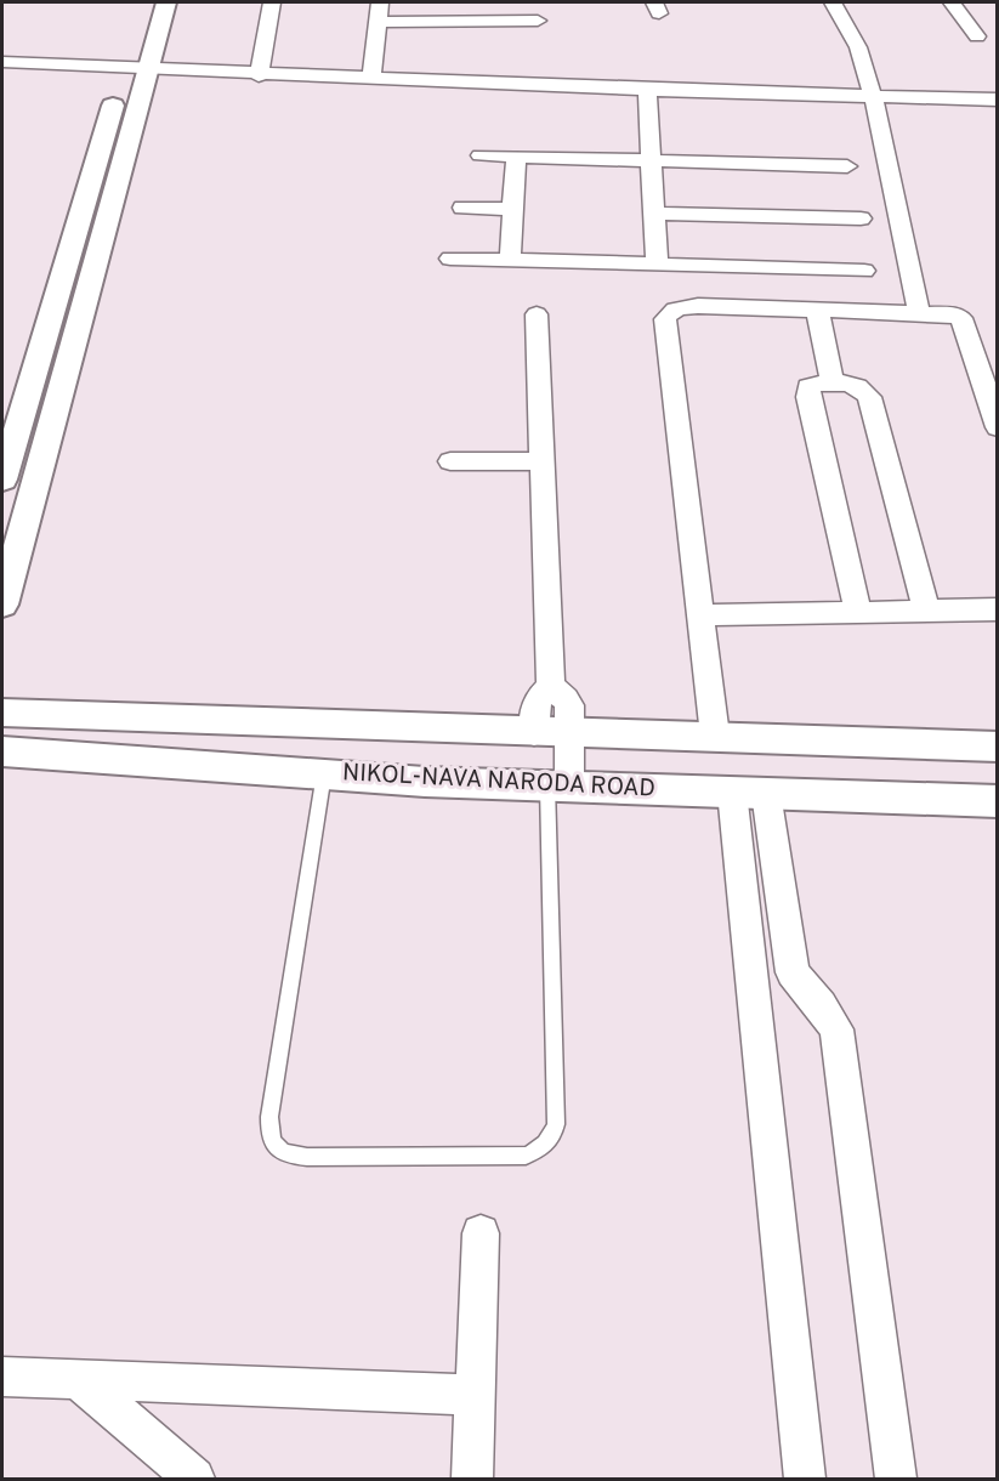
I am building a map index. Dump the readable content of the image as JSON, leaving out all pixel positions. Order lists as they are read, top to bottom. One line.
{"streets":{"street":["NIKOL-NAVA NARODA ROAD"]}}
